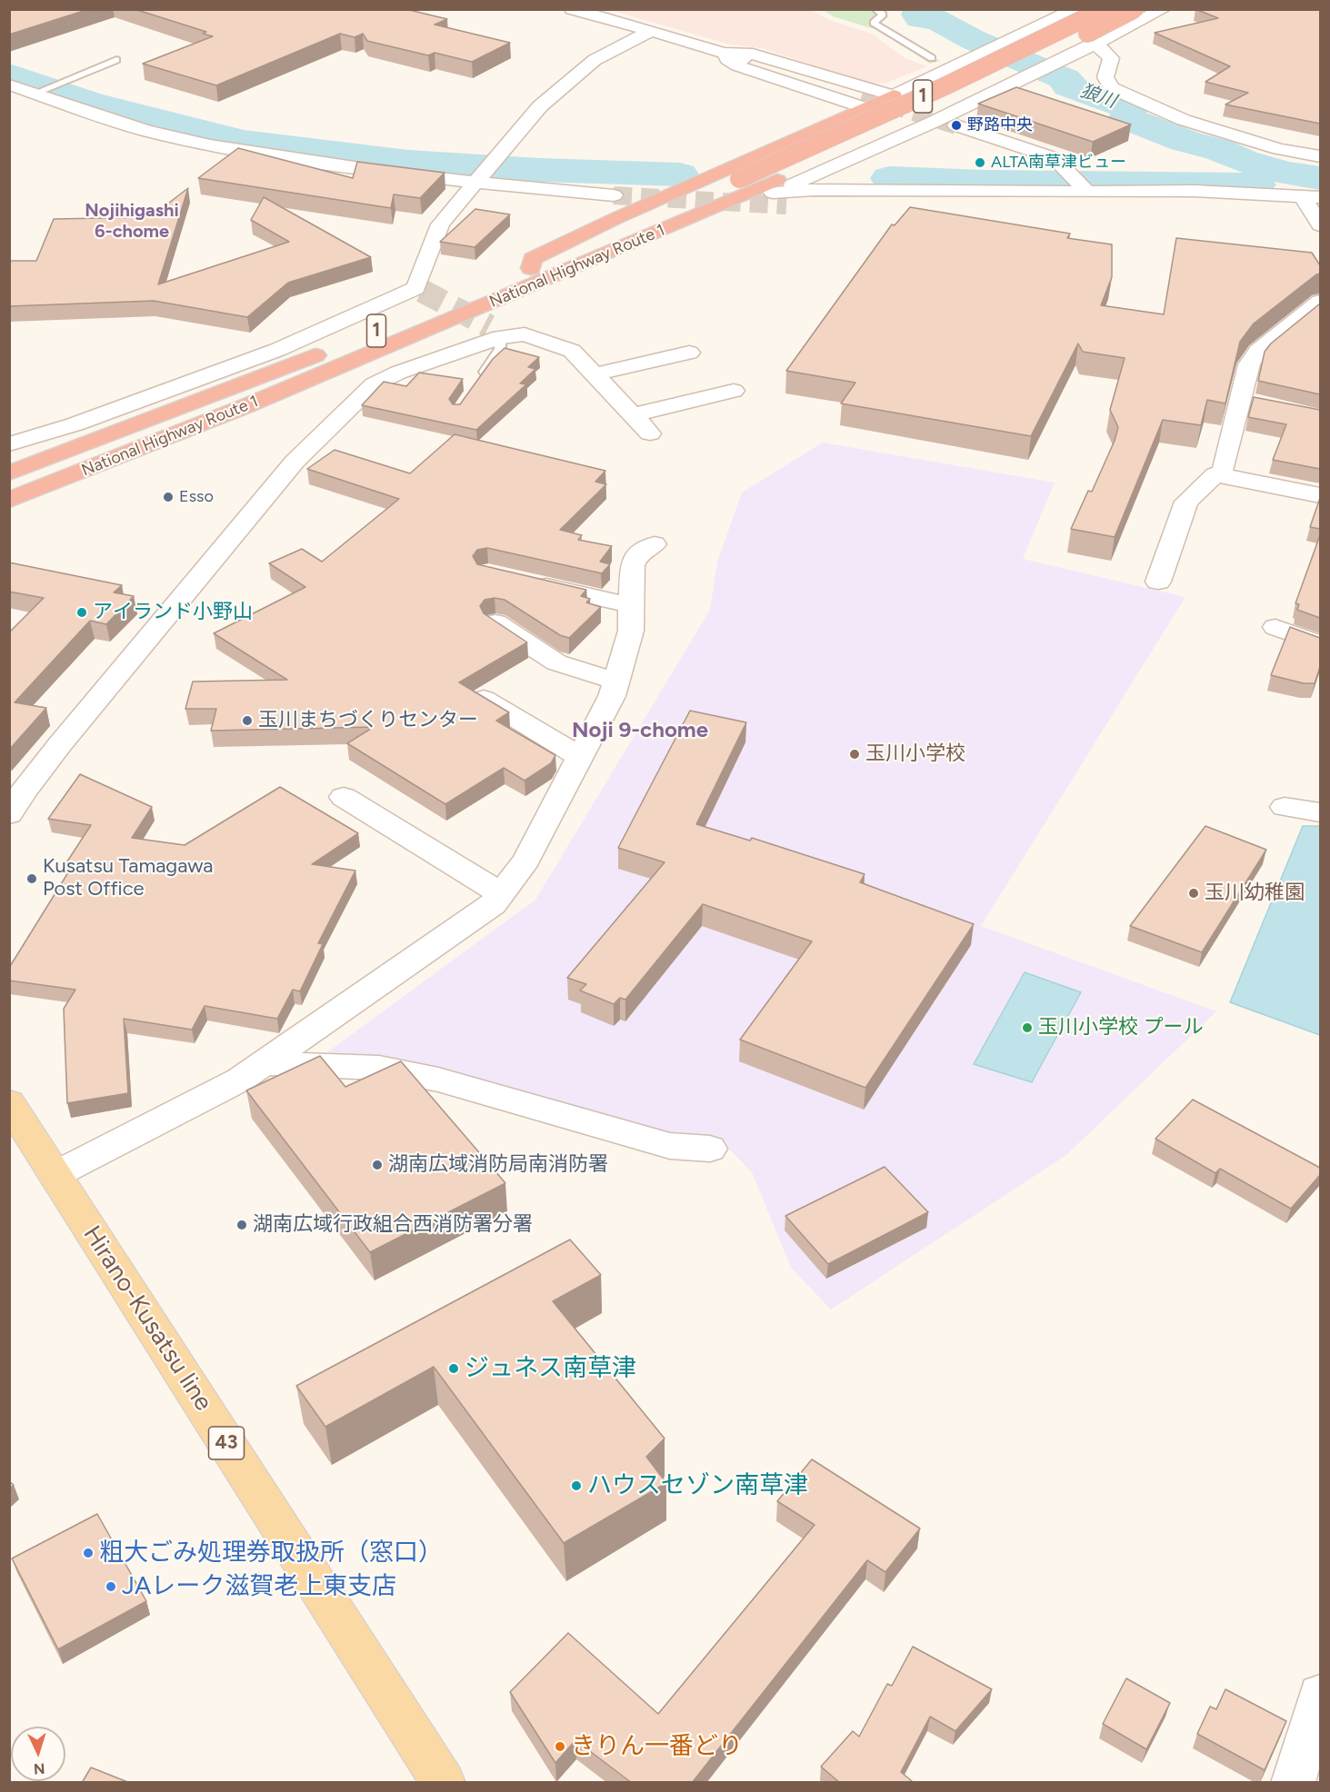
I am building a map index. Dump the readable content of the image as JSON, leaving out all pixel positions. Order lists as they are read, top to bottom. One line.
{"streets":{"highway":["1","National Highway Route 1"],"main road":["Hirano-Kusatsu line","43"]},"crossings":[["1","National Highway Route 1"]],"districts":["Nojihigashi 6-chome","Noji 9-chome"],"water":["狼川"],"places":["野路中央","ALTA南草津ビュー","Esso","アイランド小野山","玉川まちづくりセンター","玉川小学校","Kusatsu Tamagawa Post Office","玉川幼稚園","玉川小学校 プール","湖南広域消防局南消防署","湖南広域行政組合西消防署分署","ジュネス南草津","ハウスセゾン南草津","粗大ごみ処理券取扱所（窓口）","JAレーク滋賀老上東支店","きりん一番どり"],"north":"bottom"}
